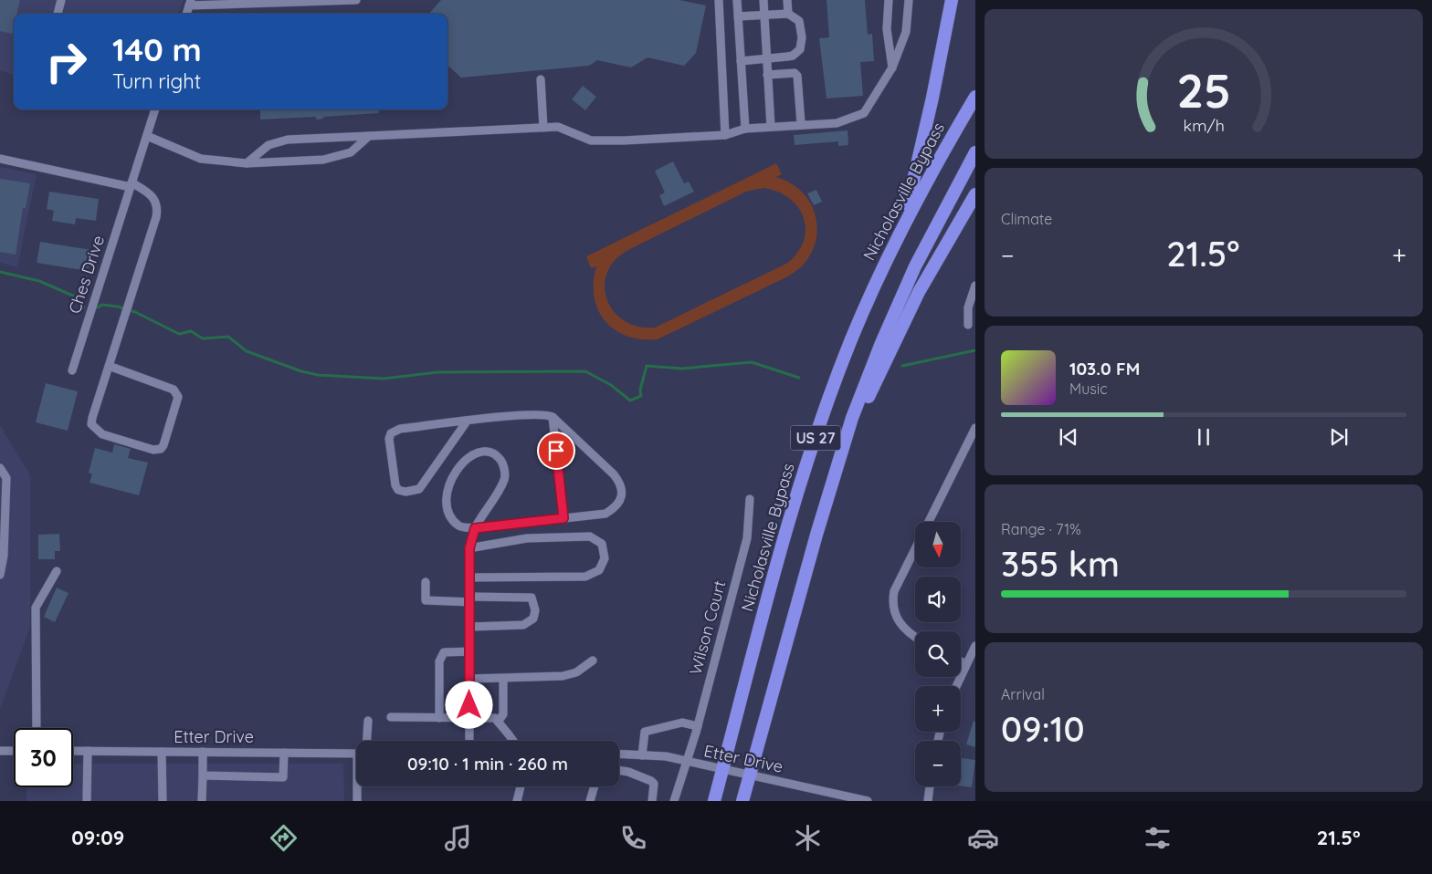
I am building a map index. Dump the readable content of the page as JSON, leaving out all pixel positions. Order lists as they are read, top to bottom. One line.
{"streets":{"highway":["Nicholasville Bypass","US 27"],"street":["Ches Drive","Wilson Court","Etter Drive"]},"crossings":[["Nicholasville Bypass","Etter Drive"],["US 27","Etter Drive"],["Wilson Court","Etter Drive"]],"north":"bottom","page":{"turn":["140 m","Turn right"],"tile":["Climate",["Range · 71%","355 km"],["Arrival","09:10"]],"heat":["−","21.5°","+"],"song":["103.0 FM","Music"],"map_buttons":["+","−"],"limit":"30","trip":"09:10 · 1 min · 260 m","tabs":["09:09","21.5°"],"gauge":["25","km/h"]}}
